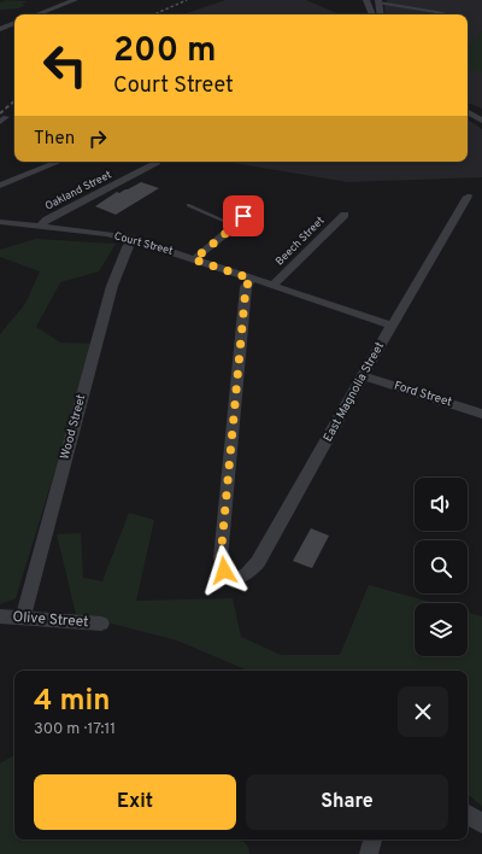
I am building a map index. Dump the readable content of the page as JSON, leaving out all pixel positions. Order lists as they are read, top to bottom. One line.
{"streets":{"street":["Oakland Street","Beech Street","Court Street","East Magnolia Street","Ford Street","Wood Street","Olive Street"]},"crossings":[["Oakland Street","Court Street"],["Beech Street","Court Street"],["Court Street","East Magnolia Street"],["Court Street","Wood Street"],["East Magnolia Street","Ford Street"],["Wood Street","Olive Street"]],"page":{"turn":["200 m","Court Street"],"then":"Then","heading":["4 min","300 m · 17:11"],"buttons":["Exit","Share"]}}
